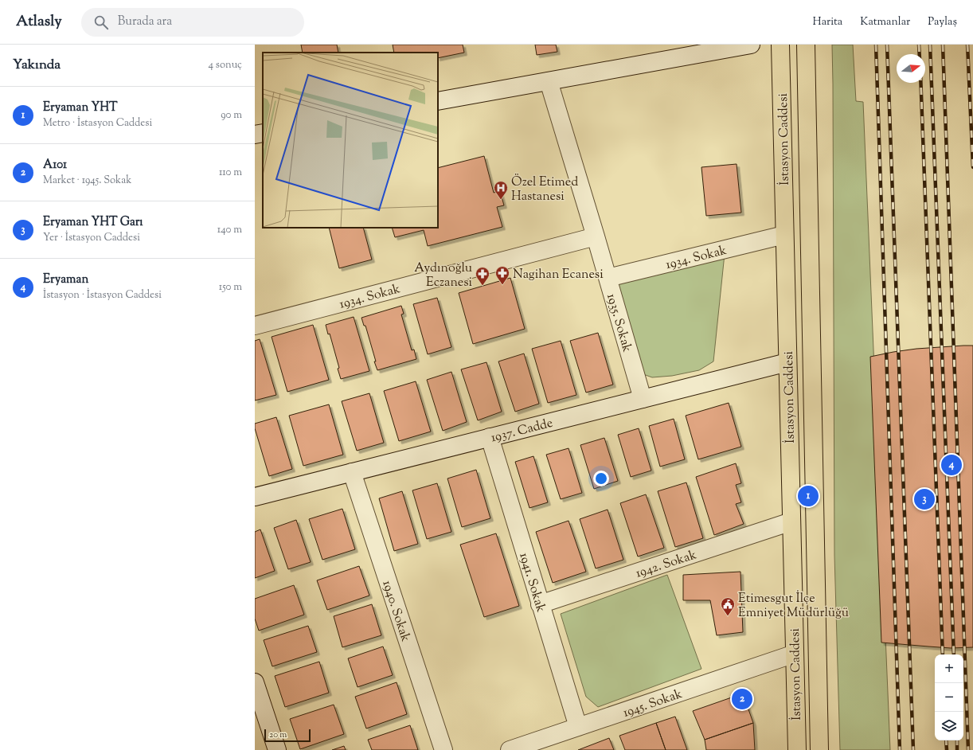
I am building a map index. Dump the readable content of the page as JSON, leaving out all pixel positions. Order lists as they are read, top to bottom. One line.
{"streets":{"main road":["İstasyon Caddesi"],"street":["1934. Sokak","1935. Sokak","1937. Cadde","1942. Sokak","1941. Sokak","1940. Sokak","1945. Sokak"]},"crossings":[["İstasyon Caddesi","1934. Sokak"],["İstasyon Caddesi","1937. Cadde"],["İstasyon Caddesi","1942. Sokak"],["İstasyon Caddesi","1945. Sokak"],["1934. Sokak","1935. Sokak"],["1935. Sokak","1937. Cadde"],["1937. Cadde","1941. Sokak"],["1937. Cadde","1940. Sokak"],["1942. Sokak","1941. Sokak"],["1941. Sokak","1945. Sokak"]],"places":{"hospital":["Özel Etimed Hastanesi"],"pharmacy":["Nagihan Ecanesi","Aydınoğlu Eczanesi"],"public building":["Etimesgut İlçe Emniyet Müdürlüğü"]},"scale_bar":"20 m","north":"right","page":{"header":"Atlasly","search":"Burada ara","nav":["Harita","Katmanlar","Paylaş"],"heading":["Yakında","4 sonuç"],"list":[{"mark":"1","name":"Eryaman YHT","note":"Metro · İstasyon Caddesi","value":"90 m"},{"mark":"2","name":"A101","note":"Market · 1945. Sokak","value":"110 m"},{"mark":"3","name":"Eryaman YHT Garı","note":"Yer · İstasyon Caddesi","value":"140 m"},{"mark":"4","name":"Eryaman","note":"İstasyon · İstasyon Caddesi","value":"150 m"}],"pins":["4","1","3","2"],"map_buttons":["+","−"],"scale":"20 m"}}
